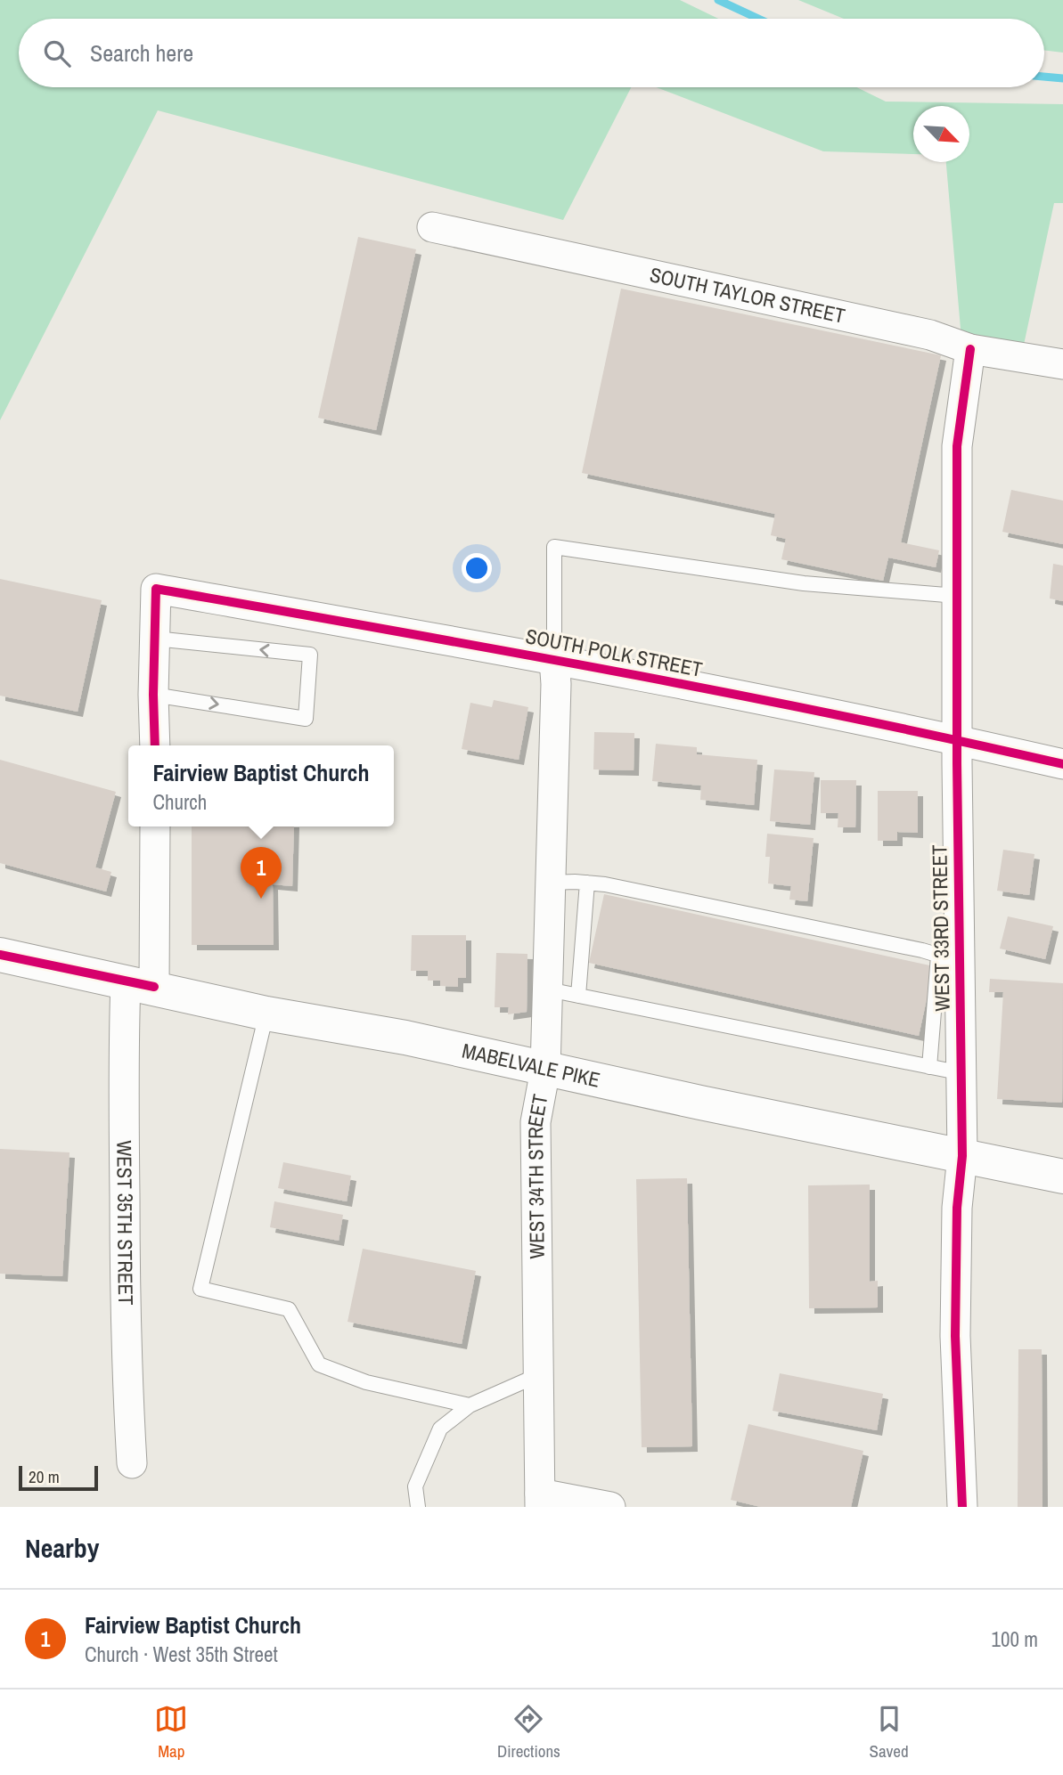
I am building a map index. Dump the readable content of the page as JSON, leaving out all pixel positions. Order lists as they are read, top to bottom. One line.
{"streets":{"main road":["MABELVALE PIKE"],"street":["SOUTH TAYLOR STREET","SOUTH POLK STREET","WEST 33RD STREET","WEST 34TH STREET","WEST 35TH STREET"]},"crossings":[["SOUTH TAYLOR STREET","WEST 33RD STREET"],["SOUTH POLK STREET","WEST 33RD STREET"],["SOUTH POLK STREET","WEST 34TH STREET"],["WEST 33RD STREET","MABELVALE PIKE"],["MABELVALE PIKE","WEST 34TH STREET"],["MABELVALE PIKE","WEST 35TH STREET"]],"scale_bar":"20 m","north":"bottom right","page":{"search":"Search here","popup":["Fairview Baptist Church","Church"],"pins":"1","scale":"20 m","heading":"Nearby","list":[{"mark":"1","name":"Fairview Baptist Church","note":"Church · West 35th Street","value":"100 m"}],"nav":["Map","Directions","Saved"]}}
